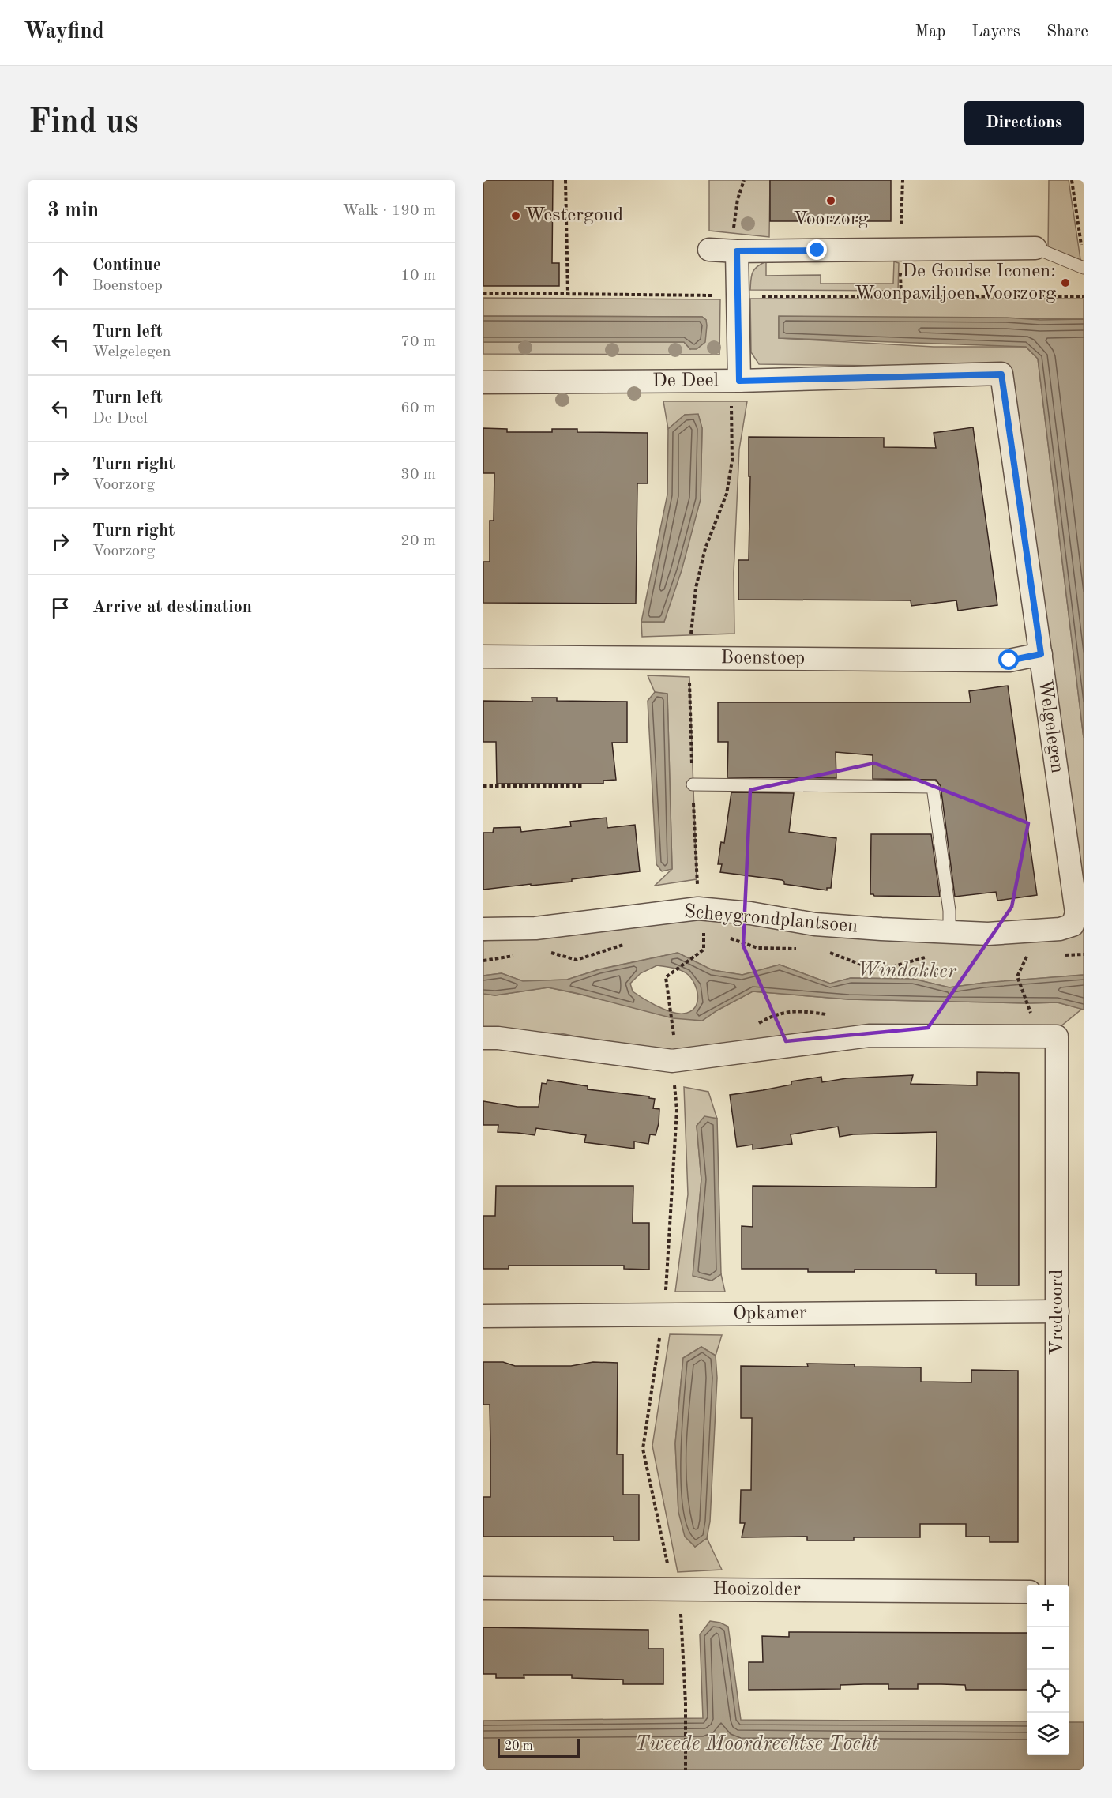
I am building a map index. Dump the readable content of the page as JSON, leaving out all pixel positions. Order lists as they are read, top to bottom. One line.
{"streets":{"street":["De Deel","Boenstoep","Welgelegen","Scheygrondplantsoen","Vredeoord","Opkamer","Hooizolder"]},"crossings":[["De Deel","Welgelegen"],["Boenstoep","Welgelegen"],["Welgelegen","Scheygrondplantsoen"],["Vredeoord","Opkamer"]],"water":["Windakker","Tweede Moordrechtse Tocht"],"places":["Voorzorg","Westergoud","De Goudse Iconen: Woonpaviljoen Voorzorg"],"scale_bar":"20 m","page":{"header":"Wayfind","nav":["Map","Layers","Share"],"buttons":"Directions","title":"Find us","heading":["3 min","Walk · 190 m"],"list":[["Continue","Boenstoep","10 m"],["Turn left","Welgelegen","70 m"],["Turn left","De Deel","60 m"],["Turn right","Voorzorg","30 m"],["Turn right","Voorzorg","20 m"],"Arrive at destination"],"map_buttons":["+","−"],"scale":"20 m"}}
